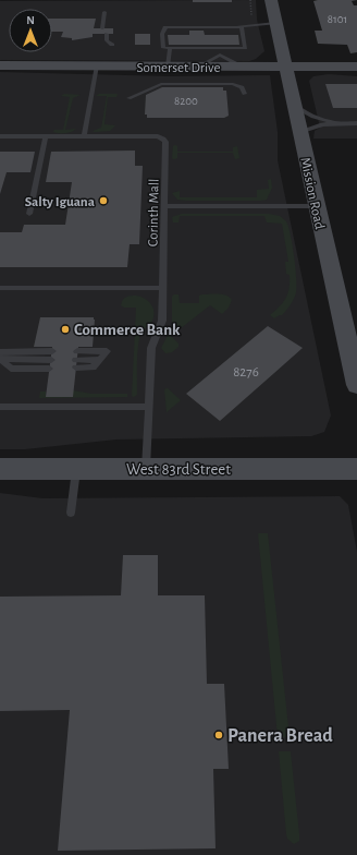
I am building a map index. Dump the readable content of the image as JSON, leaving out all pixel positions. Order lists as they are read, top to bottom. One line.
{"streets":{"street":["Somerset Drive","Mission Road","West 83rd Street"],"lane":["Corinth Mall"]},"crossings":[["Somerset Drive","Mission Road"],["Corinth Mall","West 83rd Street"]],"places":["Salty Iguana","Commerce Bank","Panera Bread"],"house_numbers":["8101","8200","8276"],"north":"top"}
